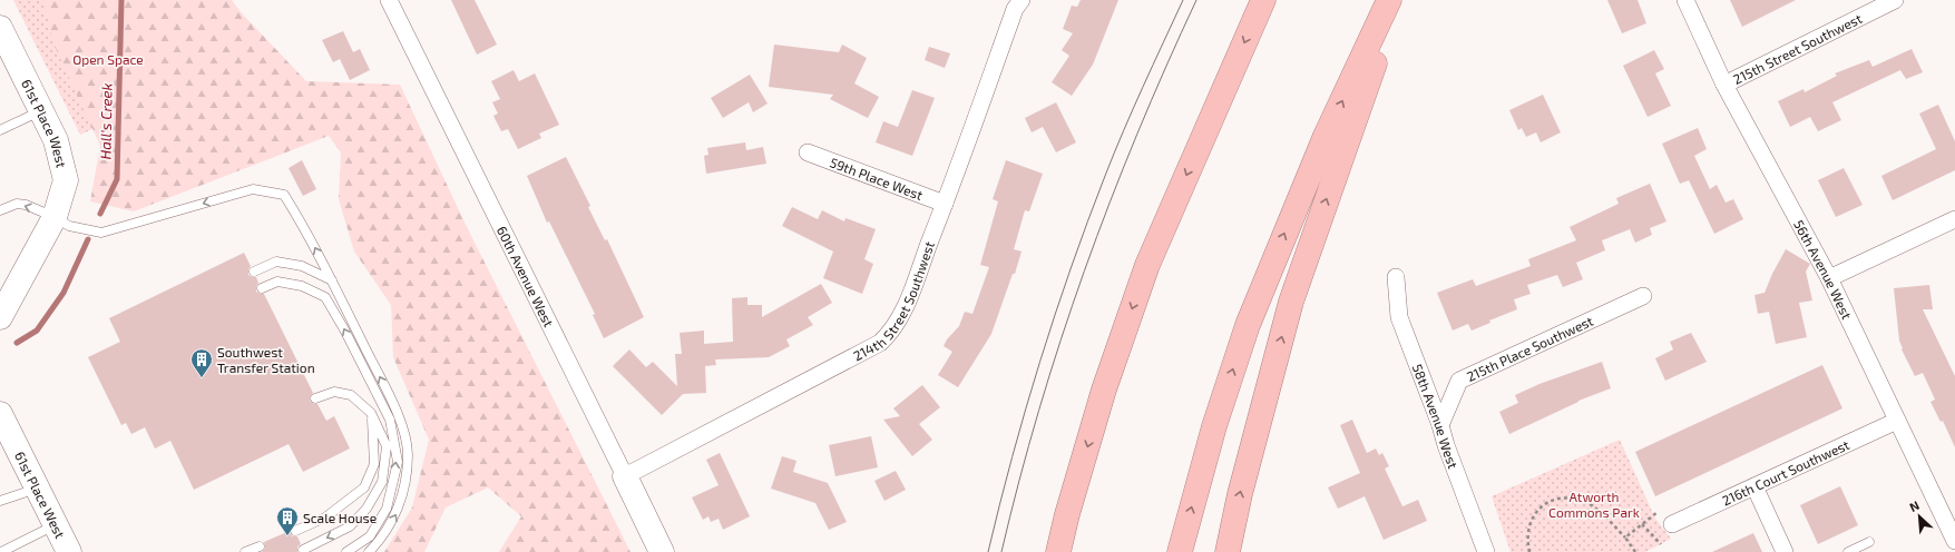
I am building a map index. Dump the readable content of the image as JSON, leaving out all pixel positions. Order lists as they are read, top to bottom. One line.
{"streets":{"street":["215th Street Southwest","61st Place West","59th Place West","56th Avenue West","60th Avenue West","214th Street Southwest","215th Place Southwest","58th Avenue West","216th Court Southwest"]},"crossings":[["215th Street Southwest","56th Avenue West"],["59th Place West","214th Street Southwest"],["56th Avenue West","216th Court Southwest"],["60th Avenue West","214th Street Southwest"],["215th Place Southwest","58th Avenue West"]],"water":["Hall's Creek"],"parks":["Open Space","Atworth Commons Park"],"places":{"building":["Southwest Transfer Station","Scale House"]},"north":"top left"}
